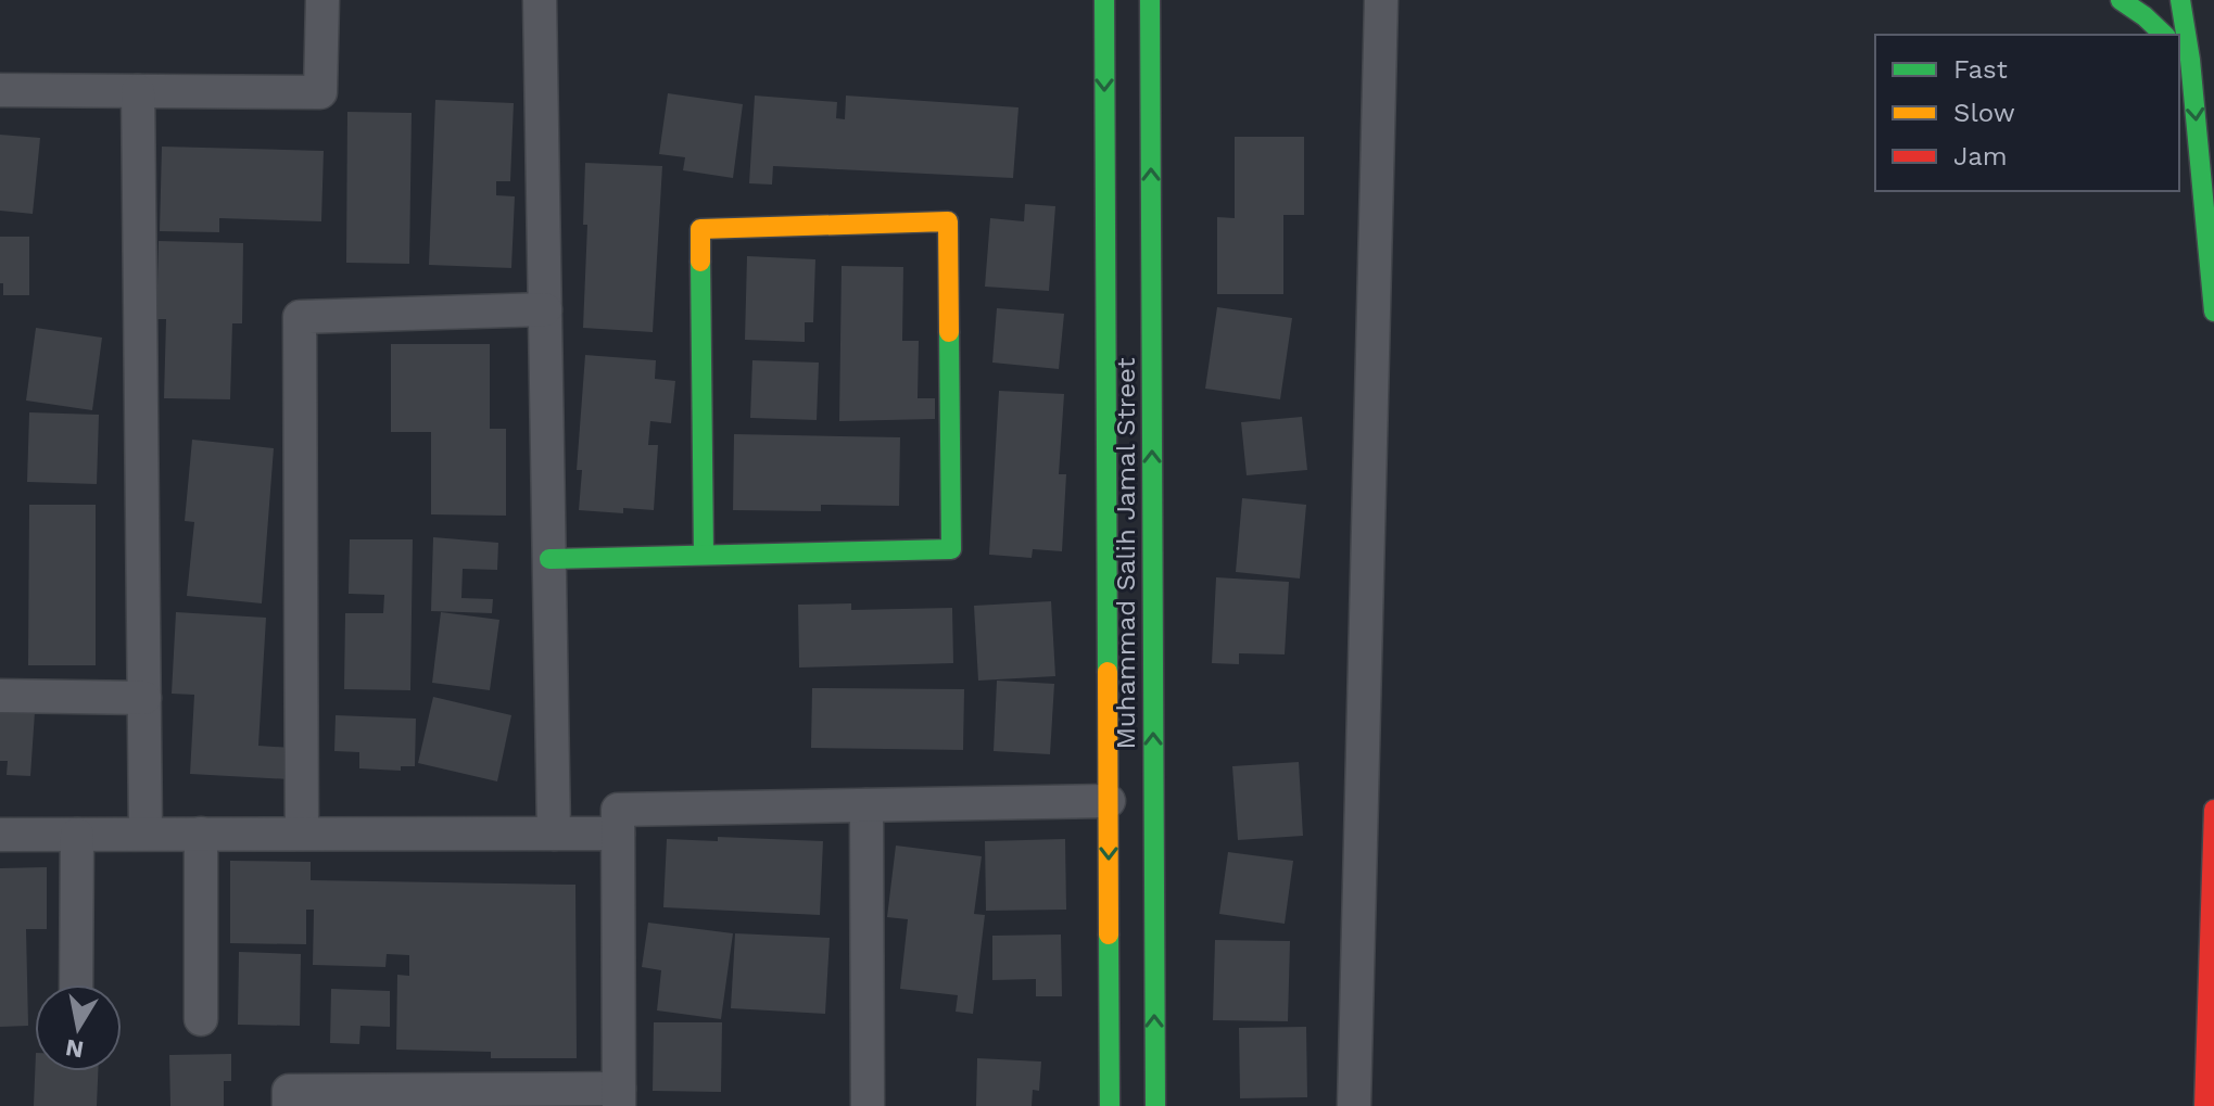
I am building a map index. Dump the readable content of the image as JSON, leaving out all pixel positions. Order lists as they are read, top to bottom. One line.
{"streets":{"street":["Muhammad Salih Jamal Street"]},"legend":["Fast","Slow","Jam"],"north":"bottom"}
